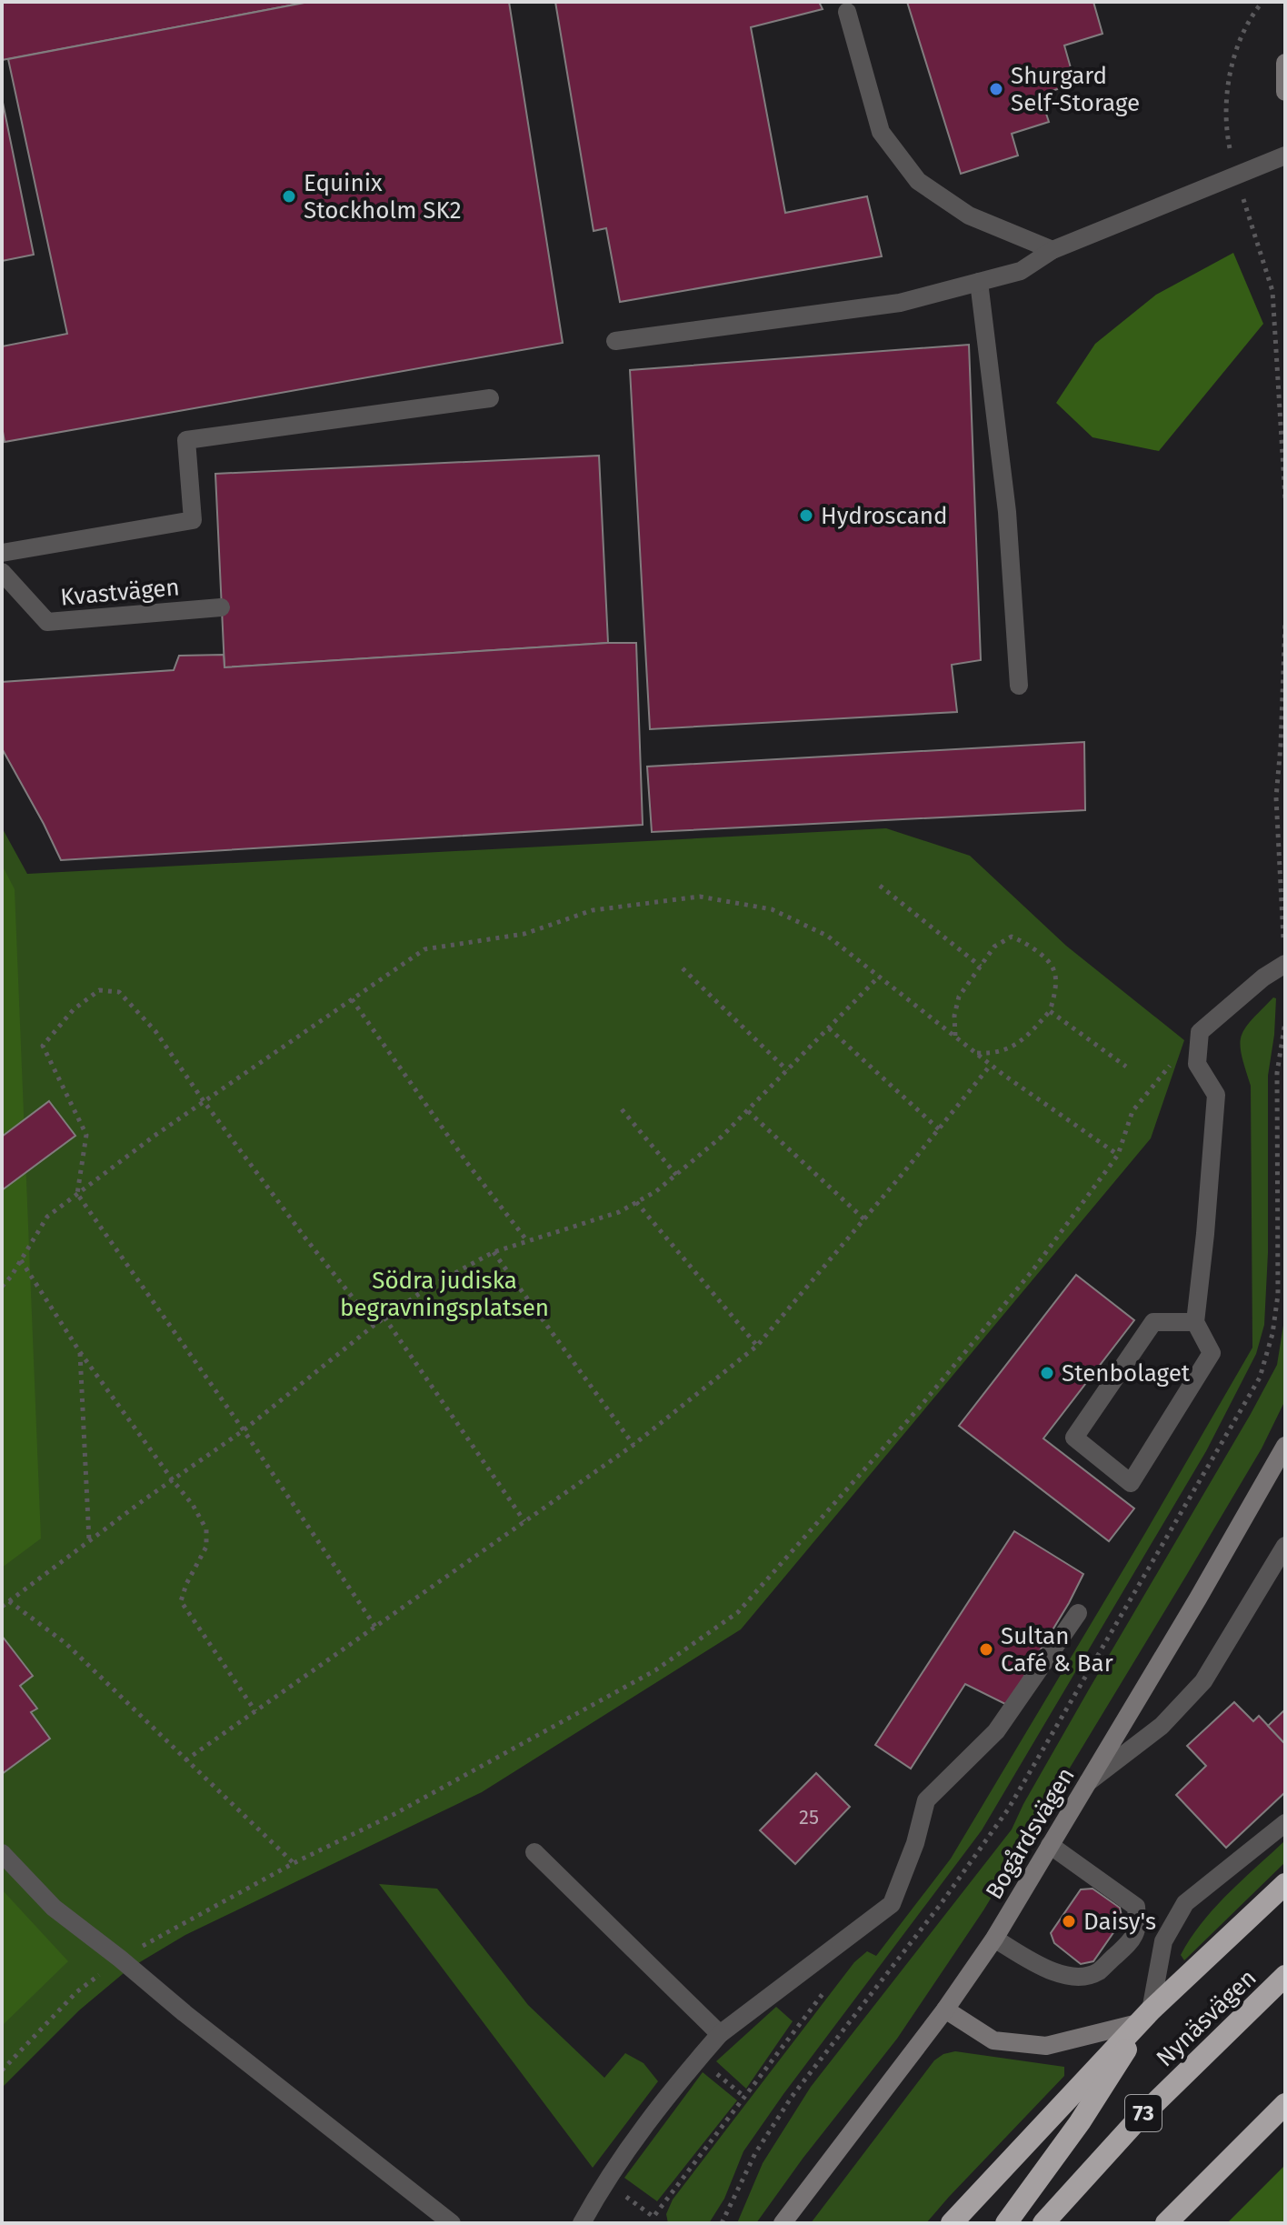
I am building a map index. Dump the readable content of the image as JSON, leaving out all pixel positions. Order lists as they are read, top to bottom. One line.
{"streets":{"highway":["Nynäsvägen","73"],"street":["Kvastvägen","Bogårdsvägen"]},"parks":["Södra judiska begravningsplatsen"],"places":["Shurgard Self-Storage","Equinix Stockholm SK2","Hydroscand","Stenbolaget","Sultan Café & Bar","Daisy's"],"house_numbers":["25"]}
